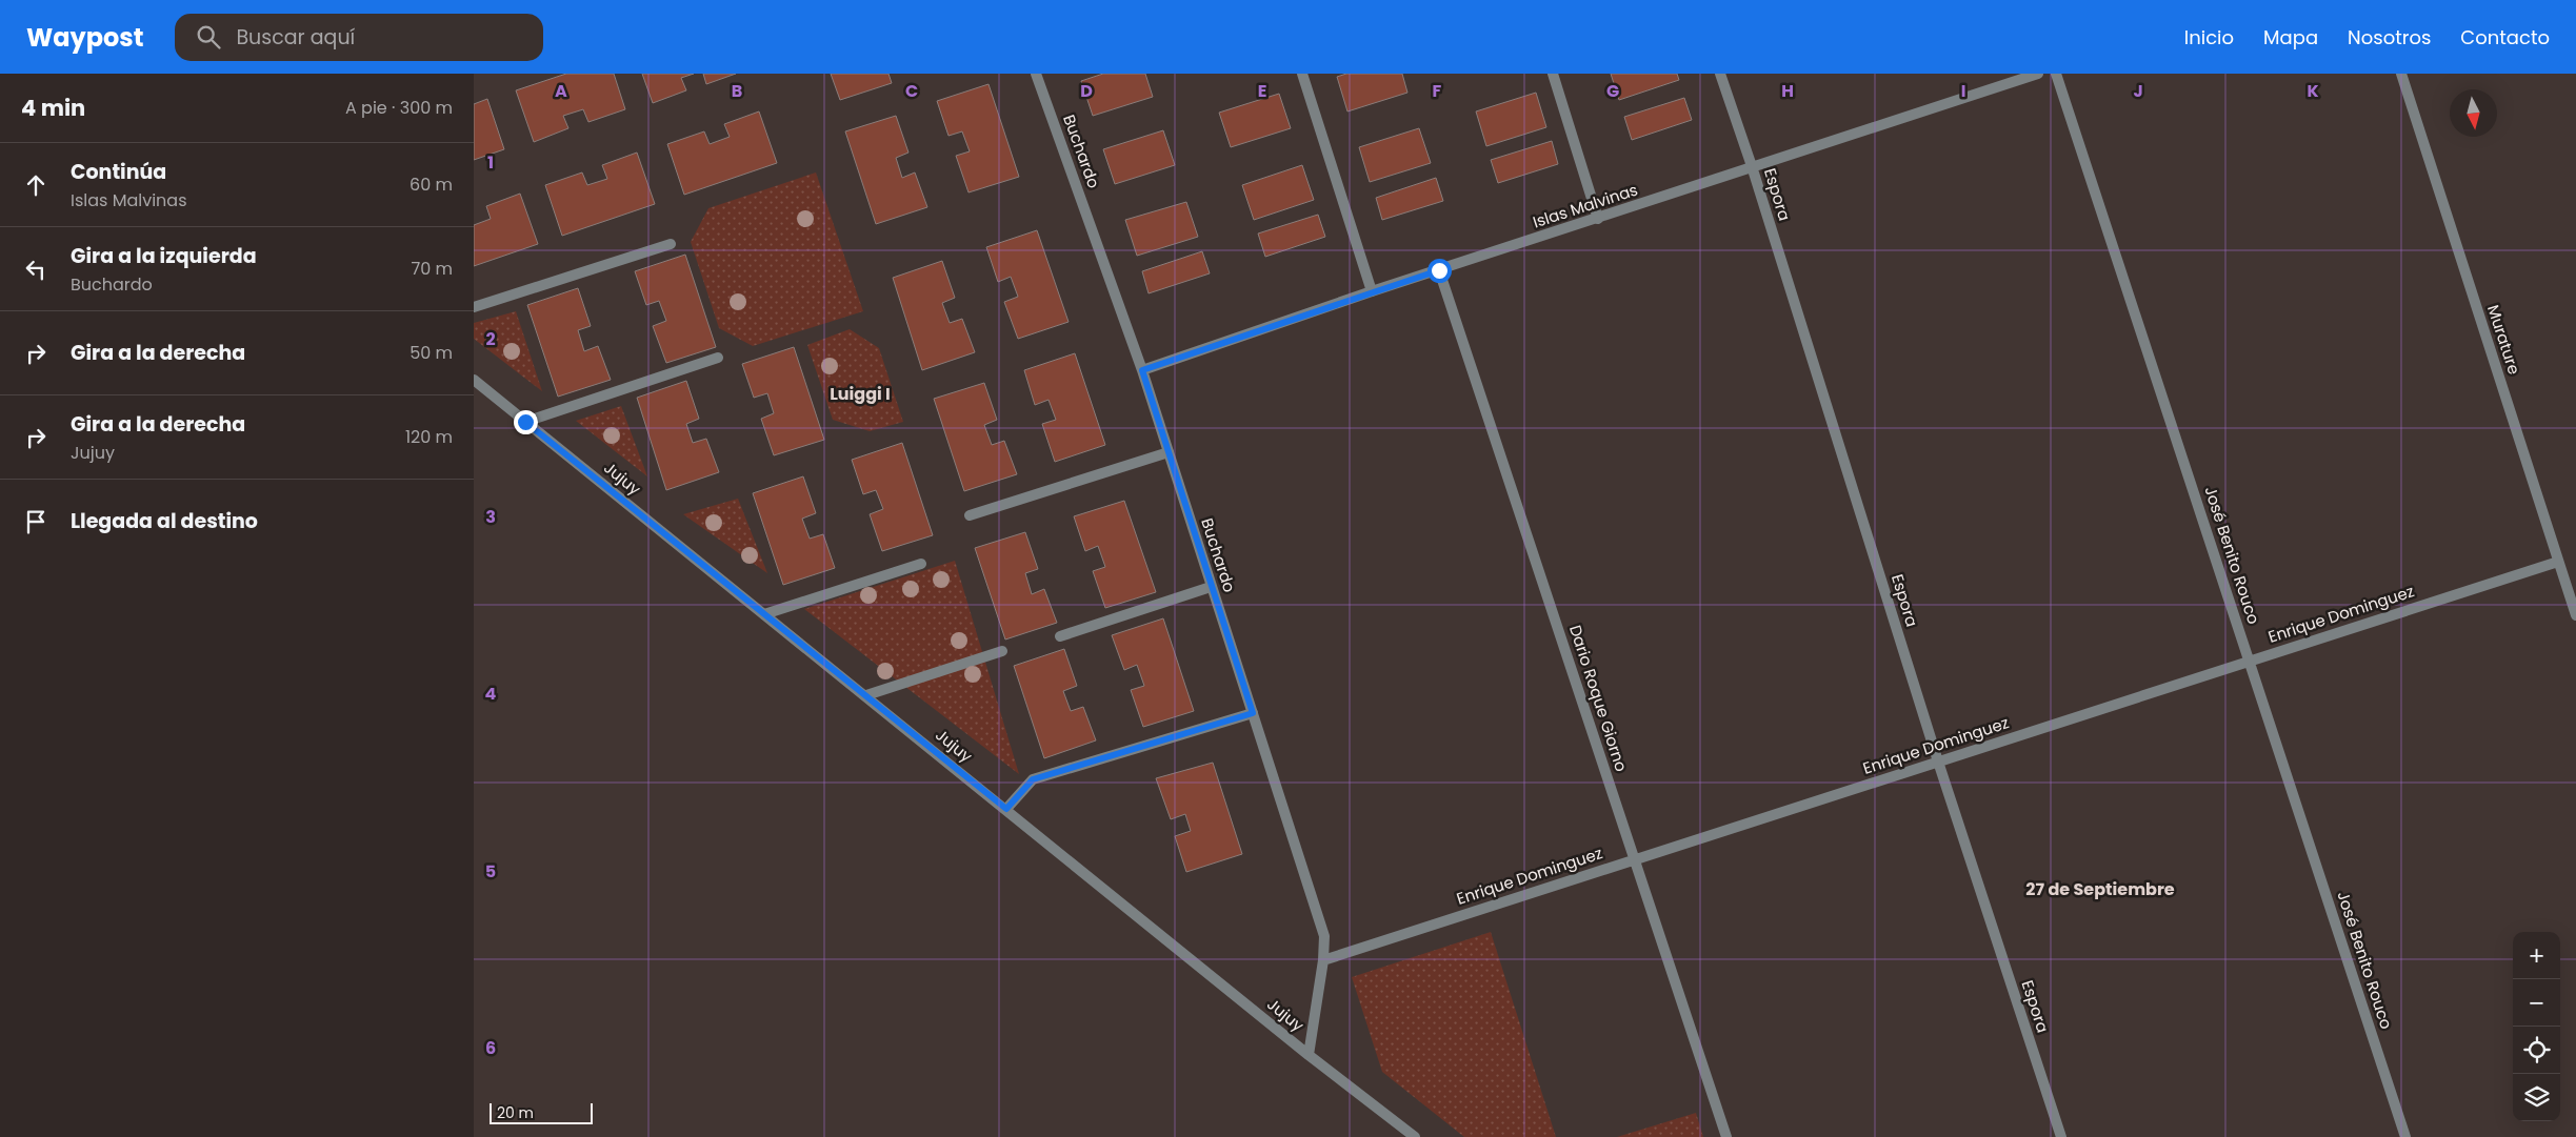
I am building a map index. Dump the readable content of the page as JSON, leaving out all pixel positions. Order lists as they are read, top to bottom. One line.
{"streets":{"street":["Buchardo","Espora","Islas Malvinas","Murature","Jujuy","José Benito Rouco","Enrique Dominguez","Dario Roque Giorno"]},"crossings":[["Buchardo","Islas Malvinas"],["Buchardo","Jujuy"],["Buchardo","Enrique Dominguez"],["Espora","Islas Malvinas"],["Espora","Enrique Dominguez"],["Islas Malvinas","Dario Roque Giorno"],["Murature","Enrique Dominguez"],["José Benito Rouco","Enrique Dominguez"],["Enrique Dominguez","Dario Roque Giorno"]],"districts":["Luiggi I","27 de Septiembre"],"scale_bar":"20 m","north":"bottom","page":{"header":"Waypost","search":"Buscar aquí","nav":["Inicio","Mapa","Nosotros","Contacto"],"heading":["4 min","A pie · 300 m"],"list":[["Continúa","Islas Malvinas","60 m"],["Gira a la izquierda","Buchardo","70 m"],["Gira a la derecha","50 m"],["Gira a la derecha","Jujuy","120 m"],"Llegada al destino"],"map_buttons":["+","−"],"scale":"20 m"},"grid":{"columns":["A","B","C","D","E","F","G","H","I","J","K"],"rows":["1","2","3","4","5","6"]}}
